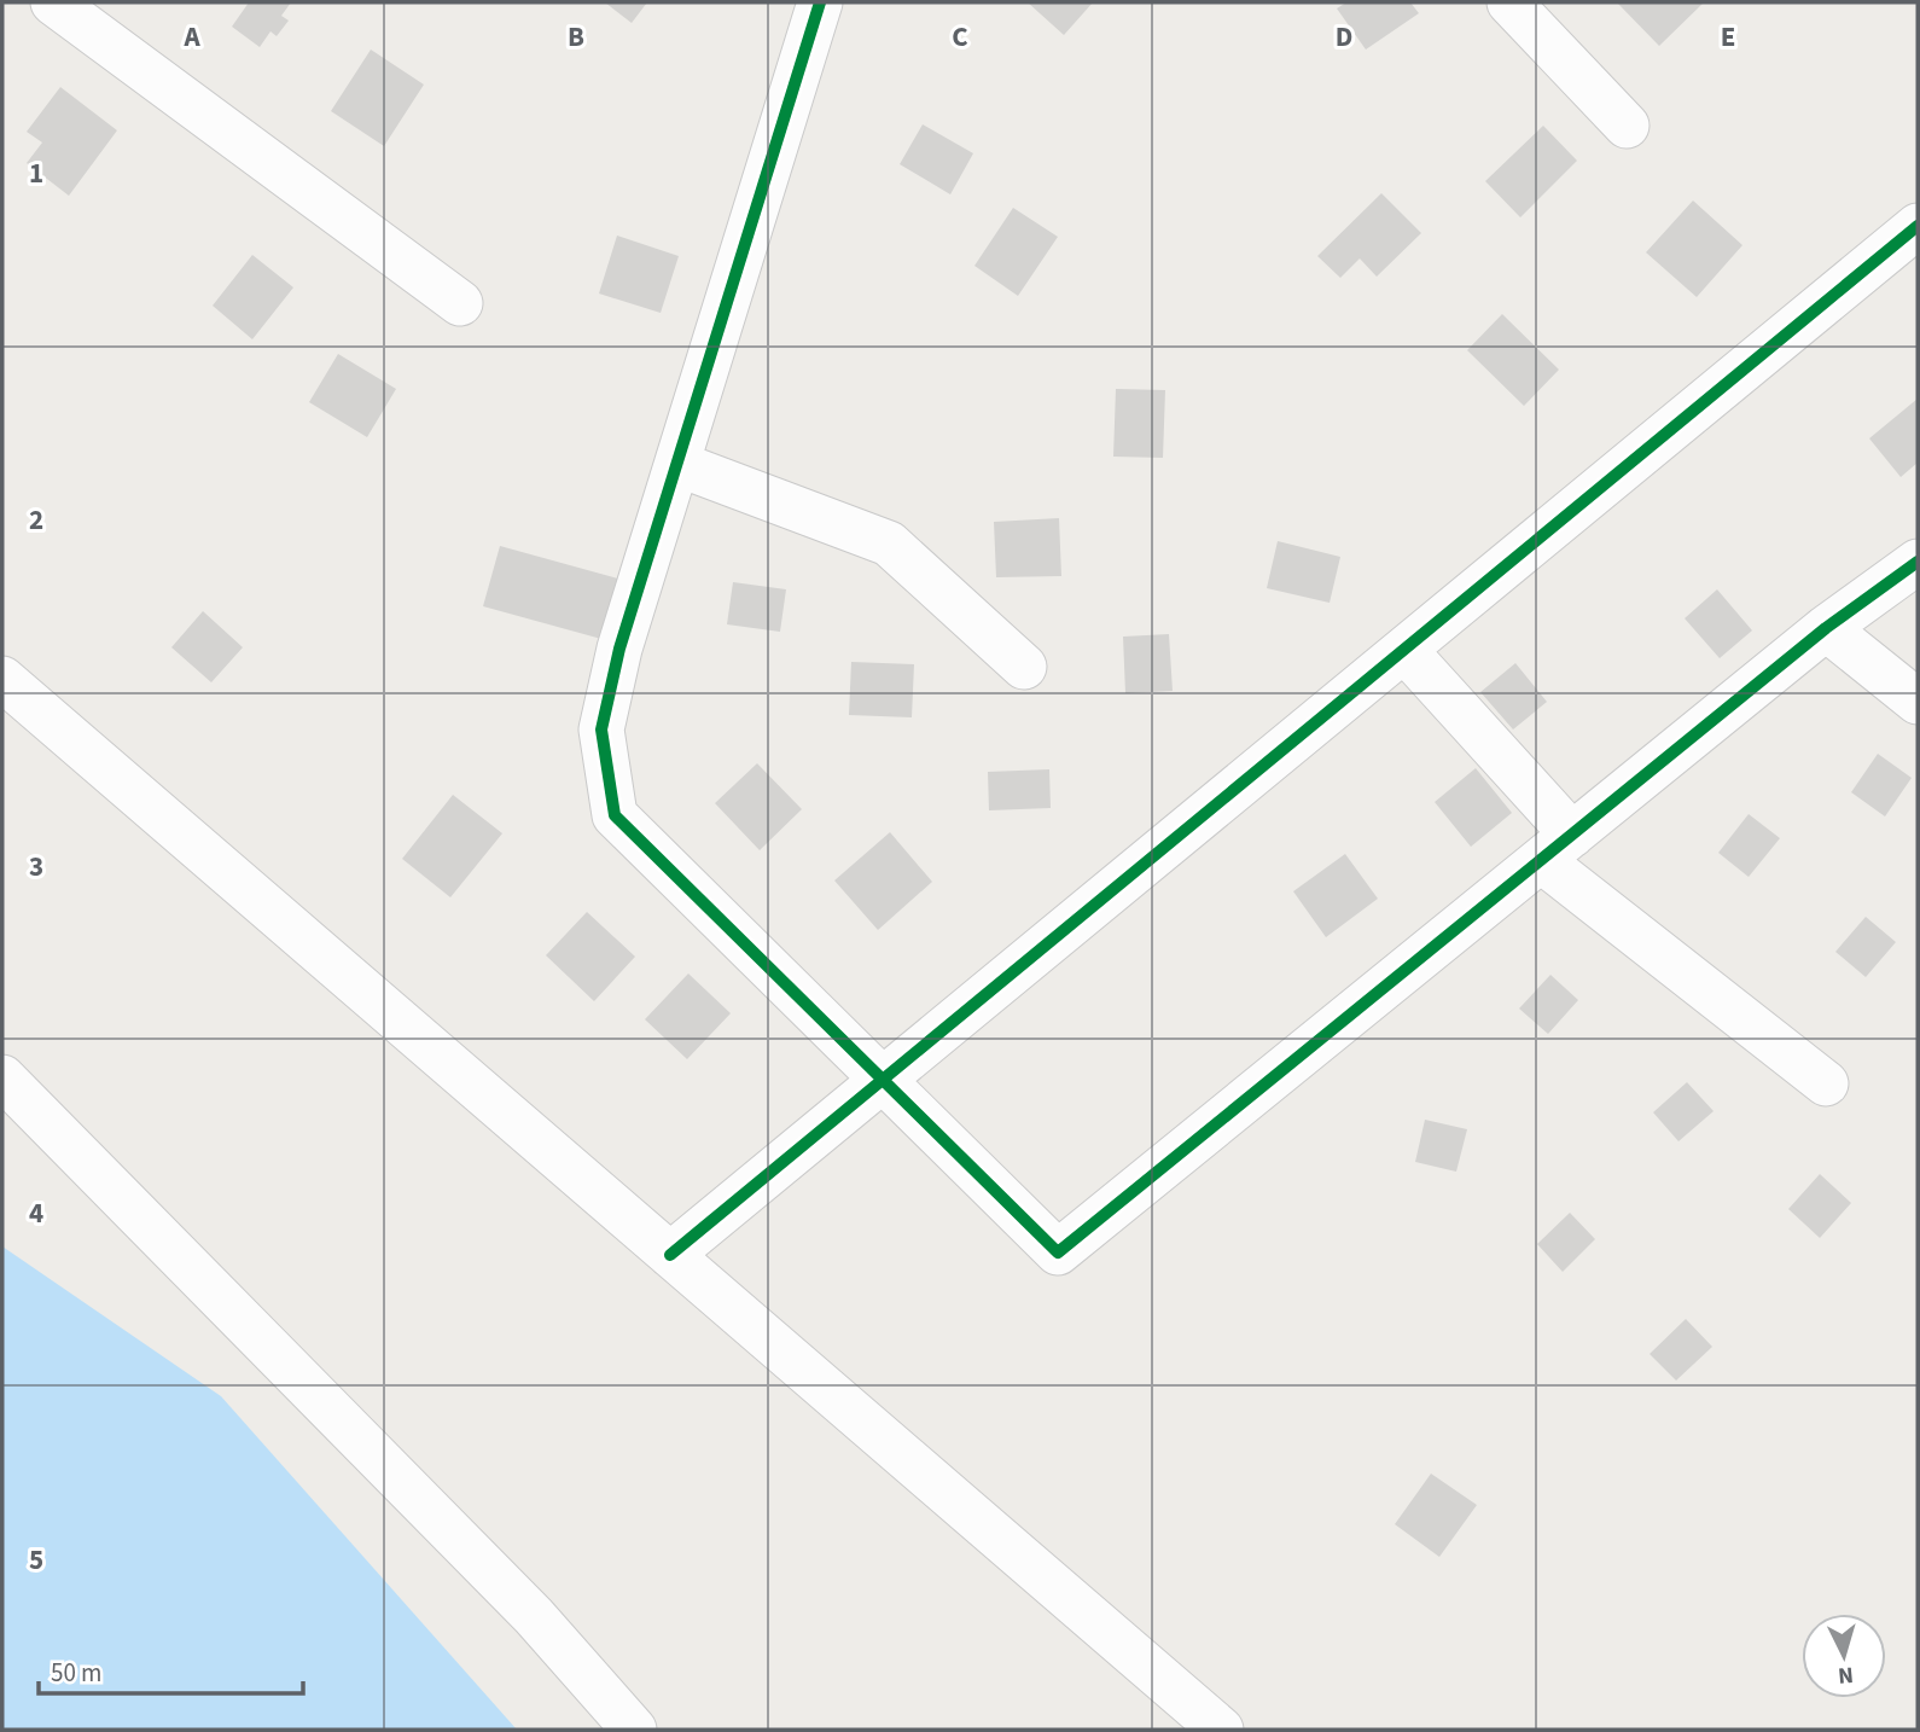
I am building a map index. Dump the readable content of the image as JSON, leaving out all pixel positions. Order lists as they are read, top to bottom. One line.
{"scale_bar":"50 m","north":"bottom","grid":{"columns":["A","B","C","D","E"],"rows":["1","2","3","4","5"]}}
